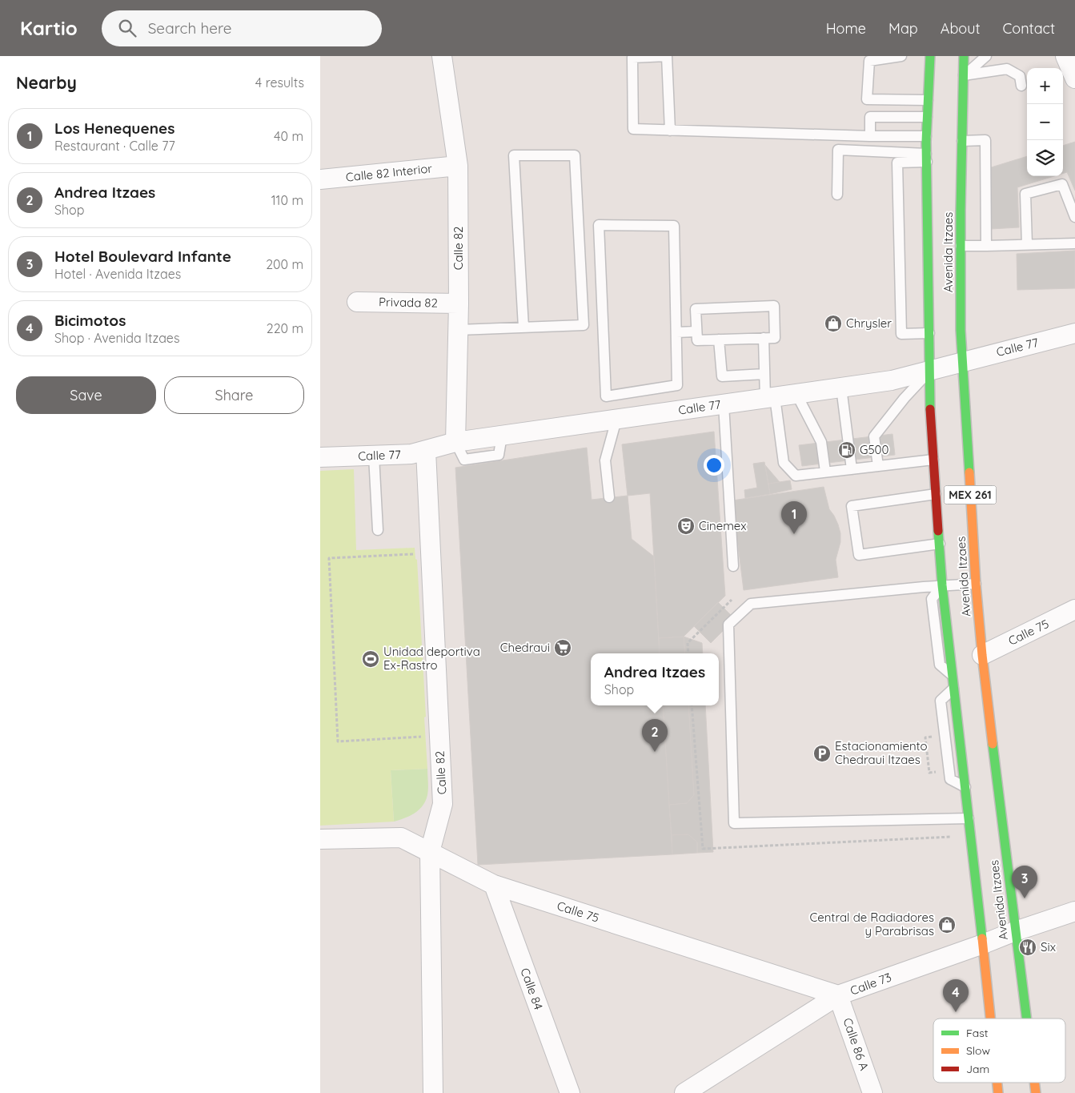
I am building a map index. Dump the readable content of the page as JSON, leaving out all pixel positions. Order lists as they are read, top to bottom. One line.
{"streets":{"main road":["Avenida Itzaes","MEX 261"],"street":["Calle 82 Interior","Calle 82","Privada 82","Calle 77","Calle 75","Calle 73","Calle 84","Calle 86 A"]},"crossings":[["Calle 82 Interior","Calle 82"],["Calle 82","Privada 82"],["Calle 82","Calle 77"],["Calle 82","Calle 75"],["Avenida Itzaes","Calle 77"],["Avenida Itzaes","Calle 75"],["Avenida Itzaes","Calle 73"],["Calle 75","Calle 73"],["Calle 75","Calle 84"],["Calle 75","Calle 86 A"],["Calle 73","Calle 86 A"]],"places":{"shop":["Chrysler","Central de Radiadores y Parabrisas"],"fuel station":["G500"],"theatre":["Cinemex"],"supermarket":["Chedraui"],"sports":["Unidad deportiva Ex-Rastro"],"parking":["Estacionamiento Chedraui Itzaes"],"restaurant":["Six"]},"legend":["Fast","Slow","Jam"],"page":{"header":"Kartio","search":"Search here","nav":["Home","Map","About","Contact"],"heading":["Nearby","4 results"],"map_buttons":["+","−"],"list":[{"mark":"1","name":"Los Henequenes","note":"Restaurant · Calle 77","value":"40 m"},{"mark":"2","name":"Andrea Itzaes","note":"Shop","value":"110 m"},{"mark":"3","name":"Hotel Boulevard Infante","note":"Hotel · Avenida Itzaes","value":"200 m"},{"mark":"4","name":"Bicimotos","note":"Shop · Avenida Itzaes","value":"220 m"}],"buttons":["Save","Share"],"pins":["1","2","3","4"],"popup":["Andrea Itzaes","Shop"]}}
